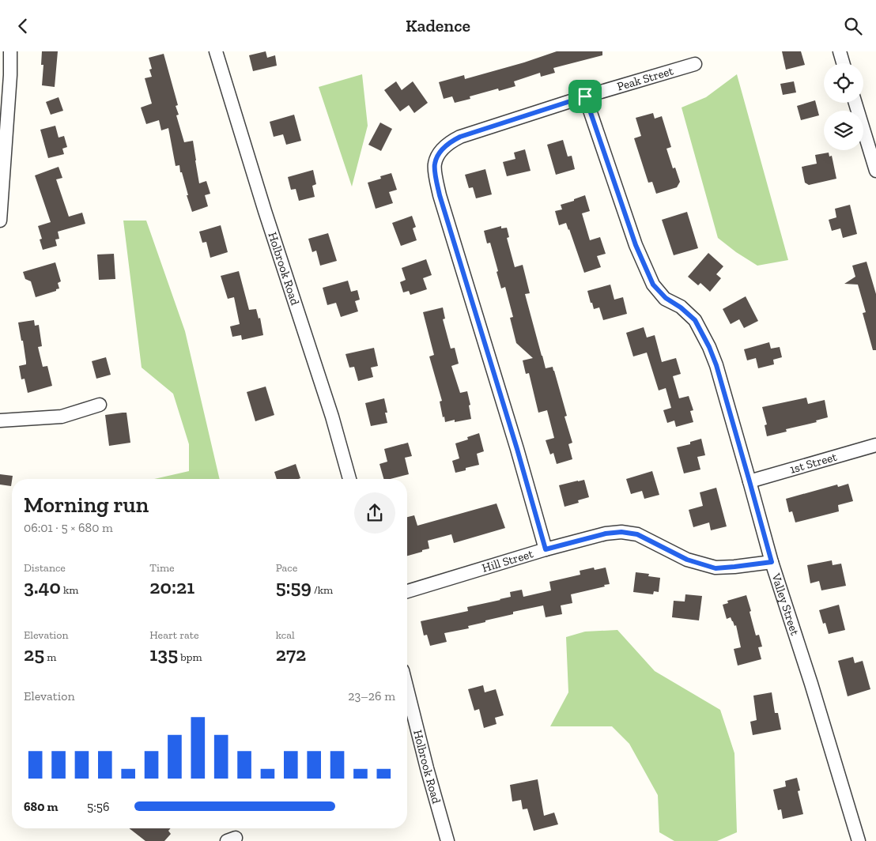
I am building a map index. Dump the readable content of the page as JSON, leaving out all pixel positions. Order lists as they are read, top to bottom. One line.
{"streets":{"street":["Peak Street","Holbrook Road","1st Street","Hill Street","Valley Street"]},"crossings":[["Peak Street","Hill Street"],["Peak Street","Valley Street"],["1st Street","Valley Street"],["Hill Street","Valley Street"]],"page":{"header":"Kadence","heading":["Morning run","06:01 · 5 × 680 m"],"stats":[["Distance","3.40 km"],["Time","20:21"],["Pace","5:59 /km"],["Elevation","25 m"],["Heart rate","135 bpm"],["kcal","272"]],"chart":["Elevation","23–26 m"],"list":[{"name":"680 m","note":"5:56"}]}}
